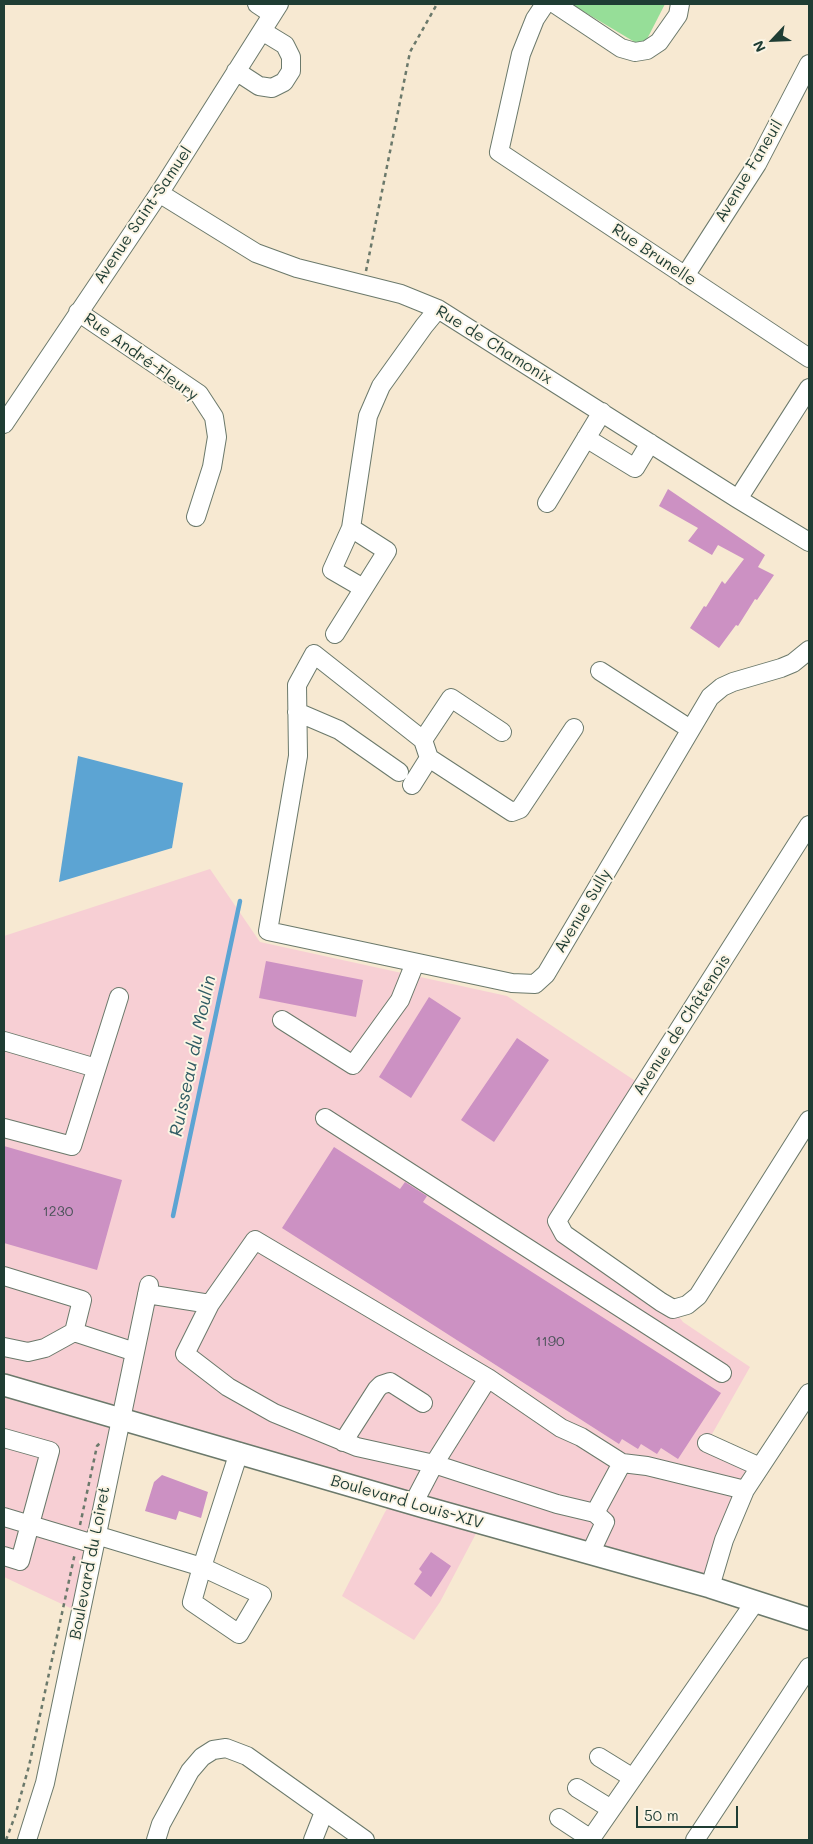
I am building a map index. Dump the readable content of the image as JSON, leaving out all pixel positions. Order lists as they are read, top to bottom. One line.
{"streets":{"main road":["Boulevard Louis-XIV"],"street":["Avenue Faneuil","Avenue Saint-Samuel","Rue Brunelle","Rue de Chamonix","Rue André-Fleury","Avenue Sully","Avenue de Châtenois","Boulevard du Loiret"]},"crossings":[["Avenue Faneuil","Rue Brunelle"],["Avenue Saint-Samuel","Rue de Chamonix"],["Avenue Saint-Samuel","Rue André-Fleury"],["Boulevard Louis-XIV","Boulevard du Loiret"]],"water":["Ruisseau du Moulin"],"house_numbers":["1230","1190"],"scale_bar":"50 m","north":"bottom left"}
